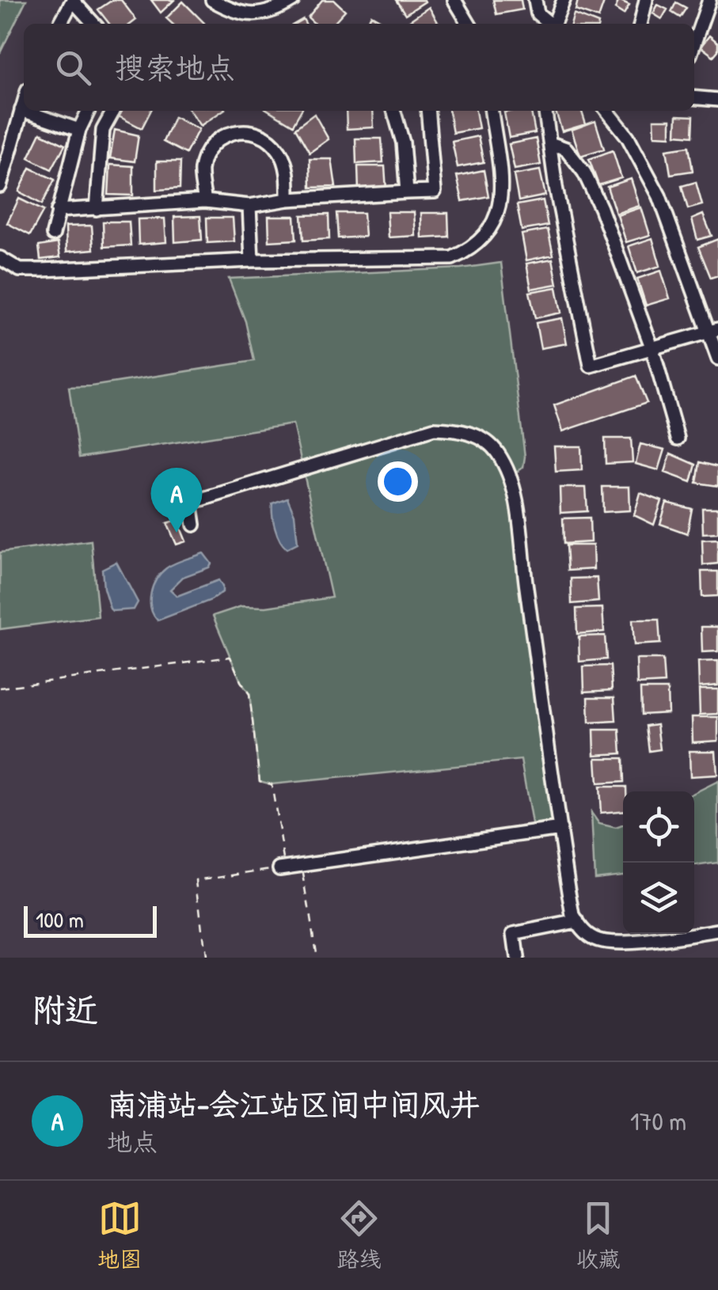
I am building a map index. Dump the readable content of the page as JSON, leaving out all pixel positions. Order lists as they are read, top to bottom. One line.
{"scale_bar":"100 m","page":{"search":"搜索地点","pins":"A","scale":"100 m","heading":"附近","list":[{"mark":"A","name":"南浦站-会江站区间中间风井","note":"地点","value":"170 m"}],"nav":["地图","路线","收藏"]}}
